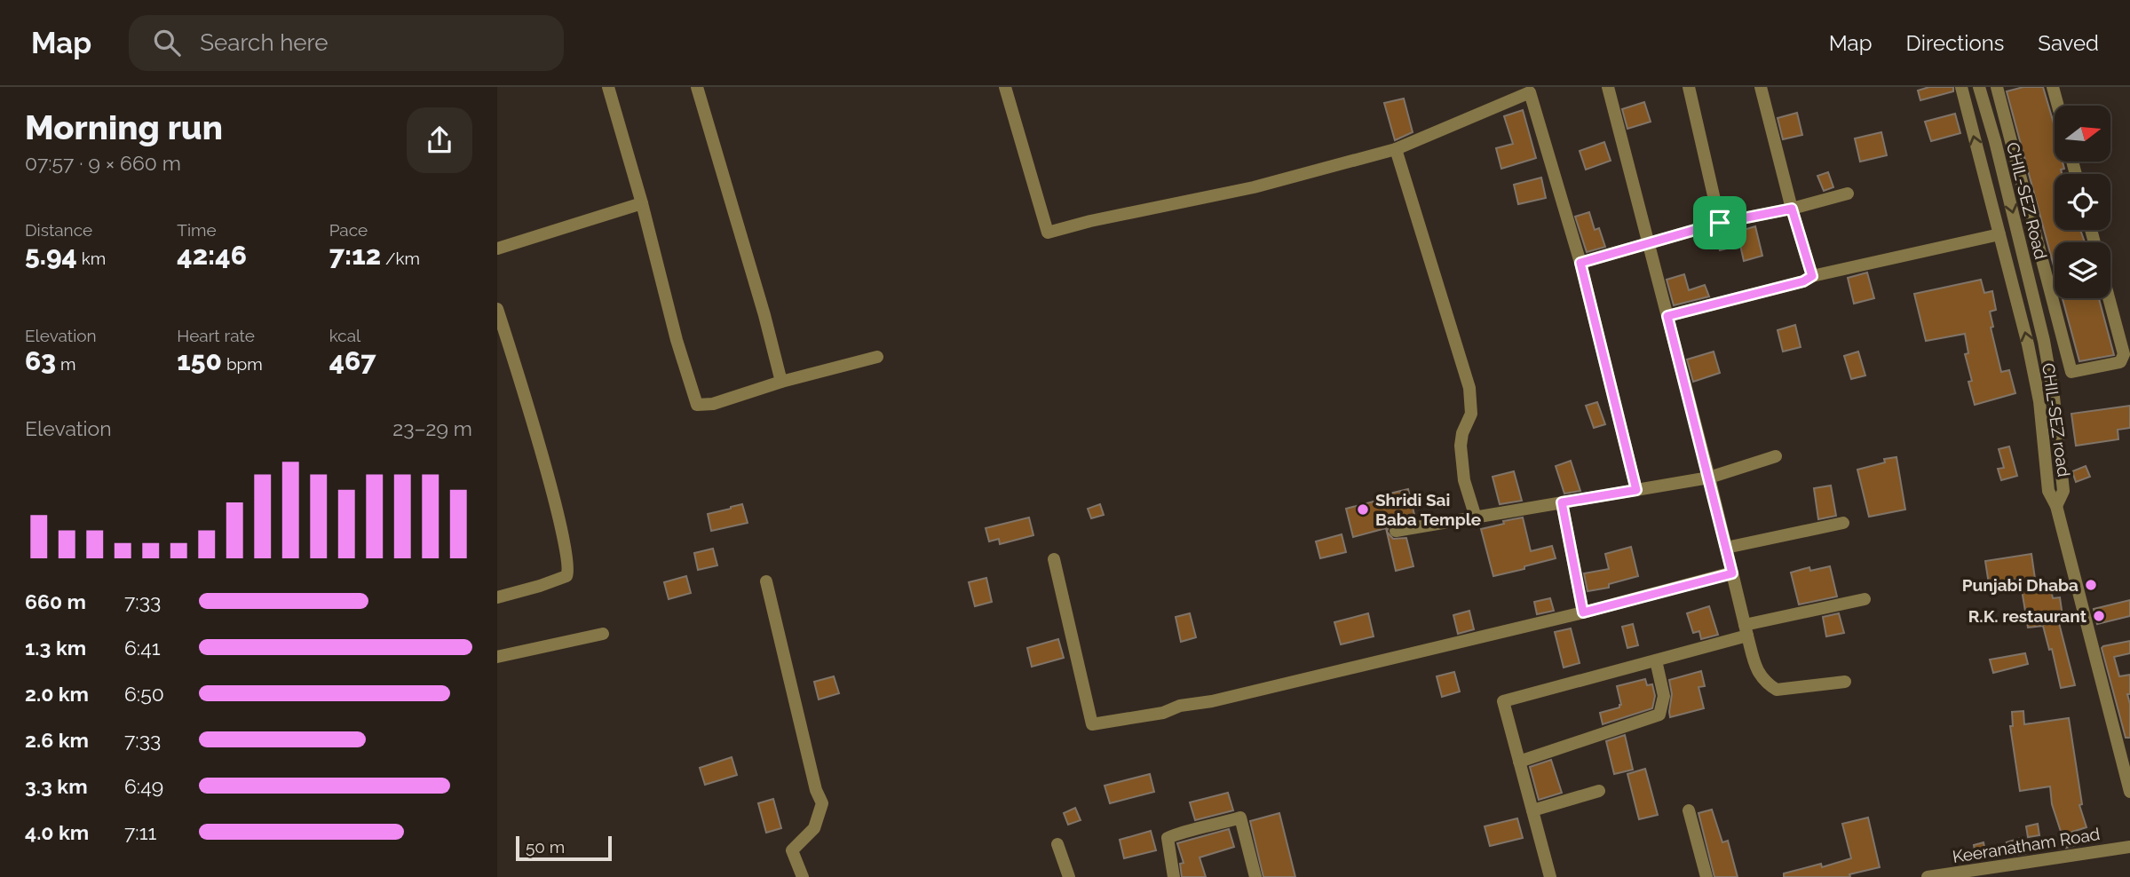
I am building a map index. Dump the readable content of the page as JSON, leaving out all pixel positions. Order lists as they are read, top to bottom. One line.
{"streets":{"street":["CHIL-SEZ Road","CHIL-SEZ road","Keeranatham Road"]},"crossings":[["CHIL-SEZ Road","CHIL-SEZ road"]],"one_way":["CHIL-SEZ Road","CHIL-SEZ road"],"places":["Shridi Sai Baba Temple","Punjabi Dhaba","R.K. restaurant"],"scale_bar":"50 m","north":"right","page":{"header":"Map","search":"Search here","nav":["Map","Directions","Saved"],"heading":["Morning run","07:57 · 9 × 660 m"],"stats":[["Distance","5.94 km"],["Time","42:46"],["Pace","7:12 /km"],["Elevation","63 m"],["Heart rate","150 bpm"],["kcal","467"]],"chart":["Elevation","23–29 m"],"list":[{"name":"660 m","note":"7:33"},{"name":"1.3 km","note":"6:41"},{"name":"2.0 km","note":"6:50"},{"name":"2.6 km","note":"7:33"},{"name":"3.3 km","note":"6:49"},{"name":"4.0 km","note":"7:11"}],"scale":"50 m"}}
